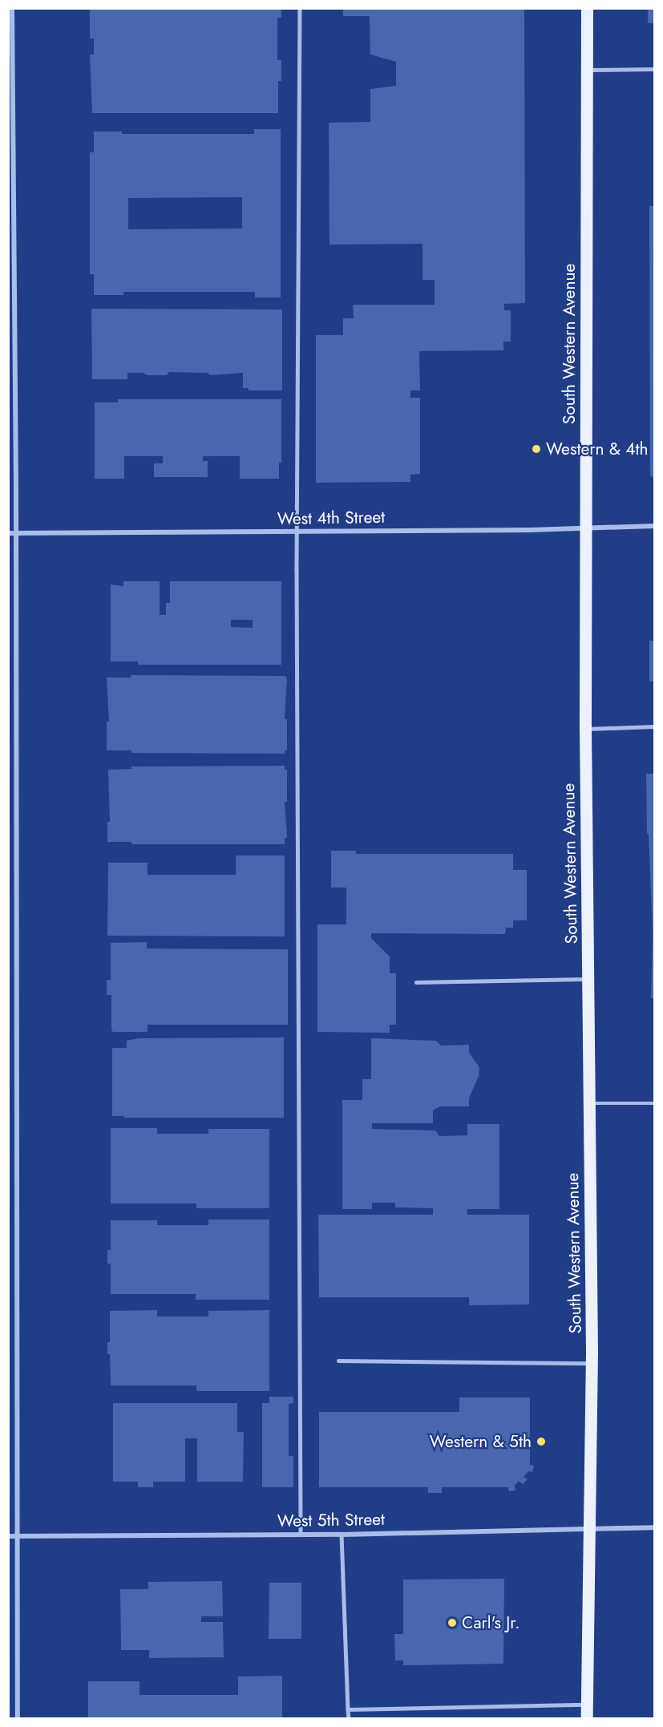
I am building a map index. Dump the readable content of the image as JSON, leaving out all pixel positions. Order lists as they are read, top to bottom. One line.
{"streets":{"main road":["South Western Avenue"],"street":["West 4th Street","West 5th Street"]},"crossings":[["South Western Avenue","West 4th Street"],["South Western Avenue","West 5th Street"]],"places":["Western & 4th","Western & 5th","Carl's Jr."]}
